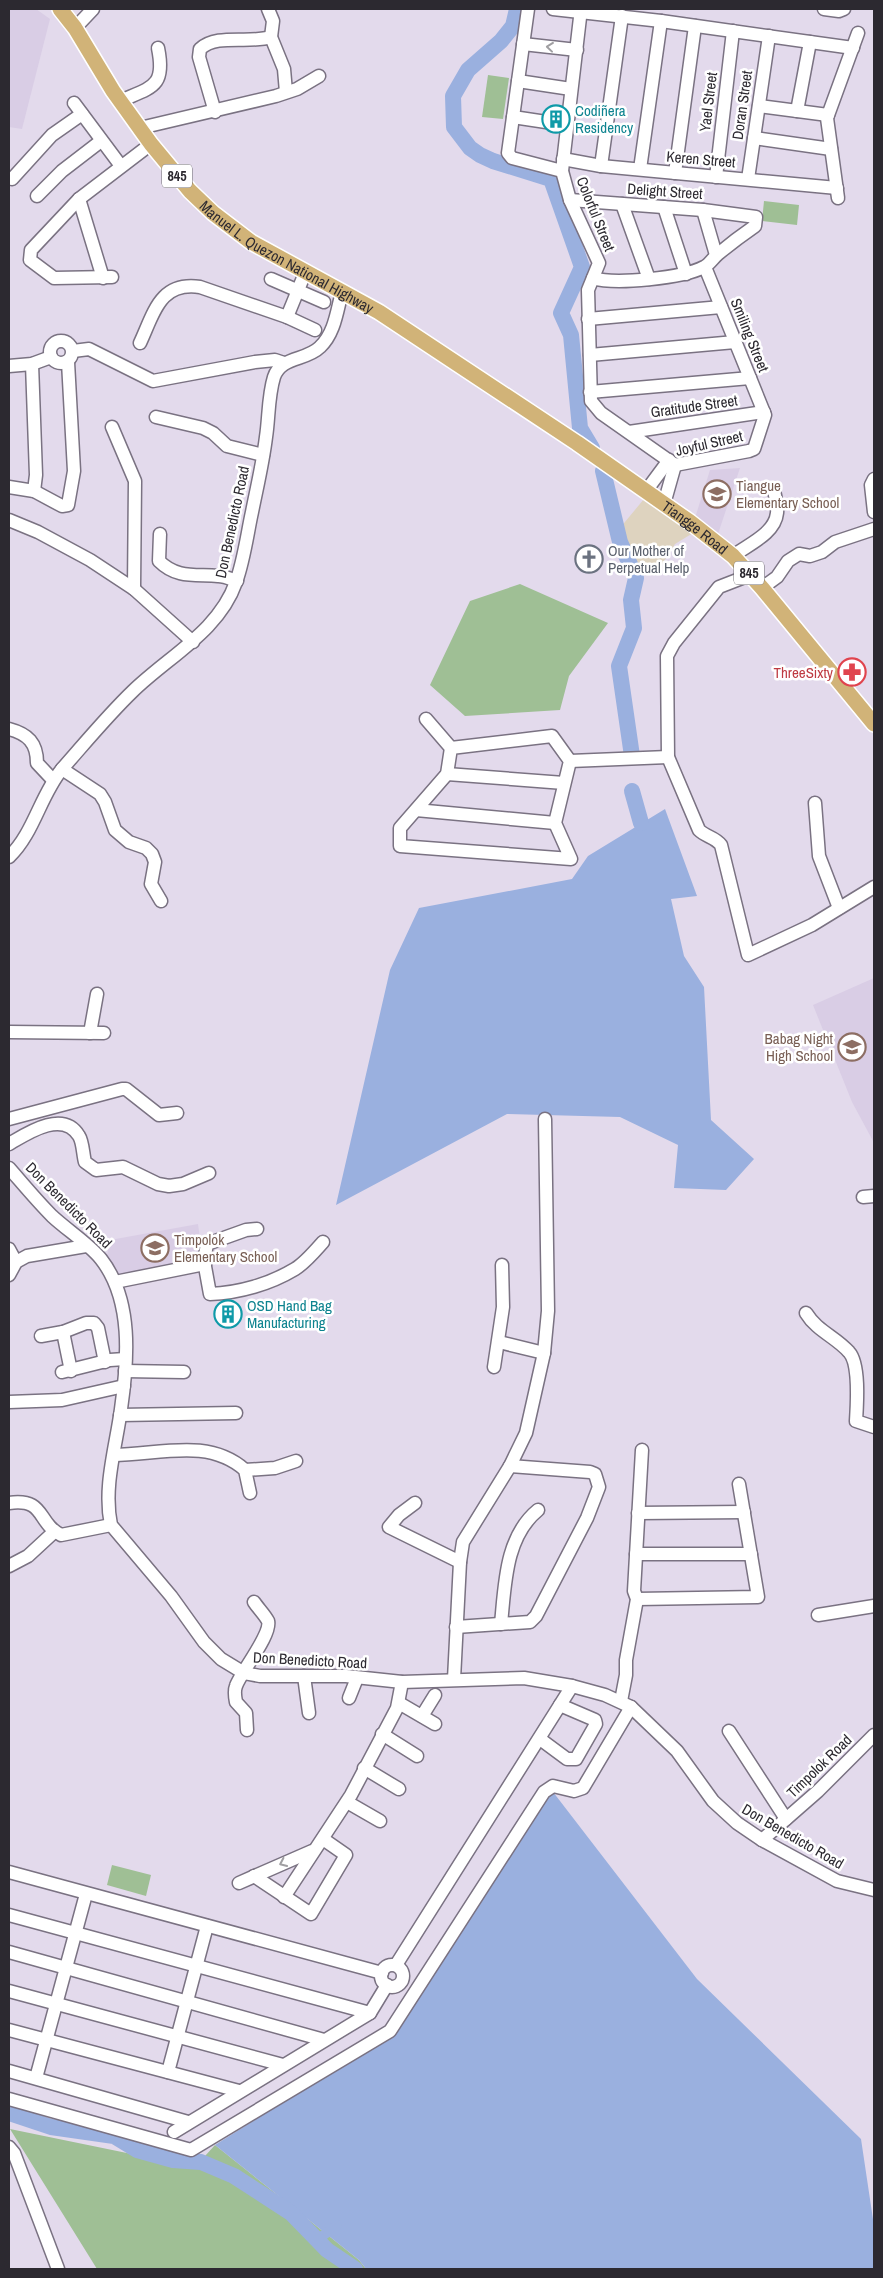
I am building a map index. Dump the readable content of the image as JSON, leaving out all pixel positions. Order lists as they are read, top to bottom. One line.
{"streets":{"main road":["845","Manuel L. Quezon National Highway","Tiangge Road"],"street":["Yael Street","Doran Street","Keren Street","Delight Street","Colorful Street","Smiling Street","Gratitude Street","Joyful Street","Don Benedicto Road","Timpolok Road"]},"crossings":[["Yael Street","Keren Street"],["Doran Street","Keren Street"],["Keren Street","Colorful Street"],["Delight Street","Colorful Street"],["Manuel L. Quezon National Highway","Tiangge Road"],["Smiling Street","Gratitude Street"],["Smiling Street","Joyful Street"],["Gratitude Street","Joyful Street"],["Joyful Street","Tiangge Road"],["Don Benedicto Road","Timpolok Road"]],"places":{"building":["Codiñera Residency","OSD Hand Bag Manufacturing"],"school or university":["Tiangue Elementary School","Babag Night High School","Timpolok Elementary School"],"church":["Our Mother of Perpetual Help"],"pharmacy":["ThreeSixty"]}}
